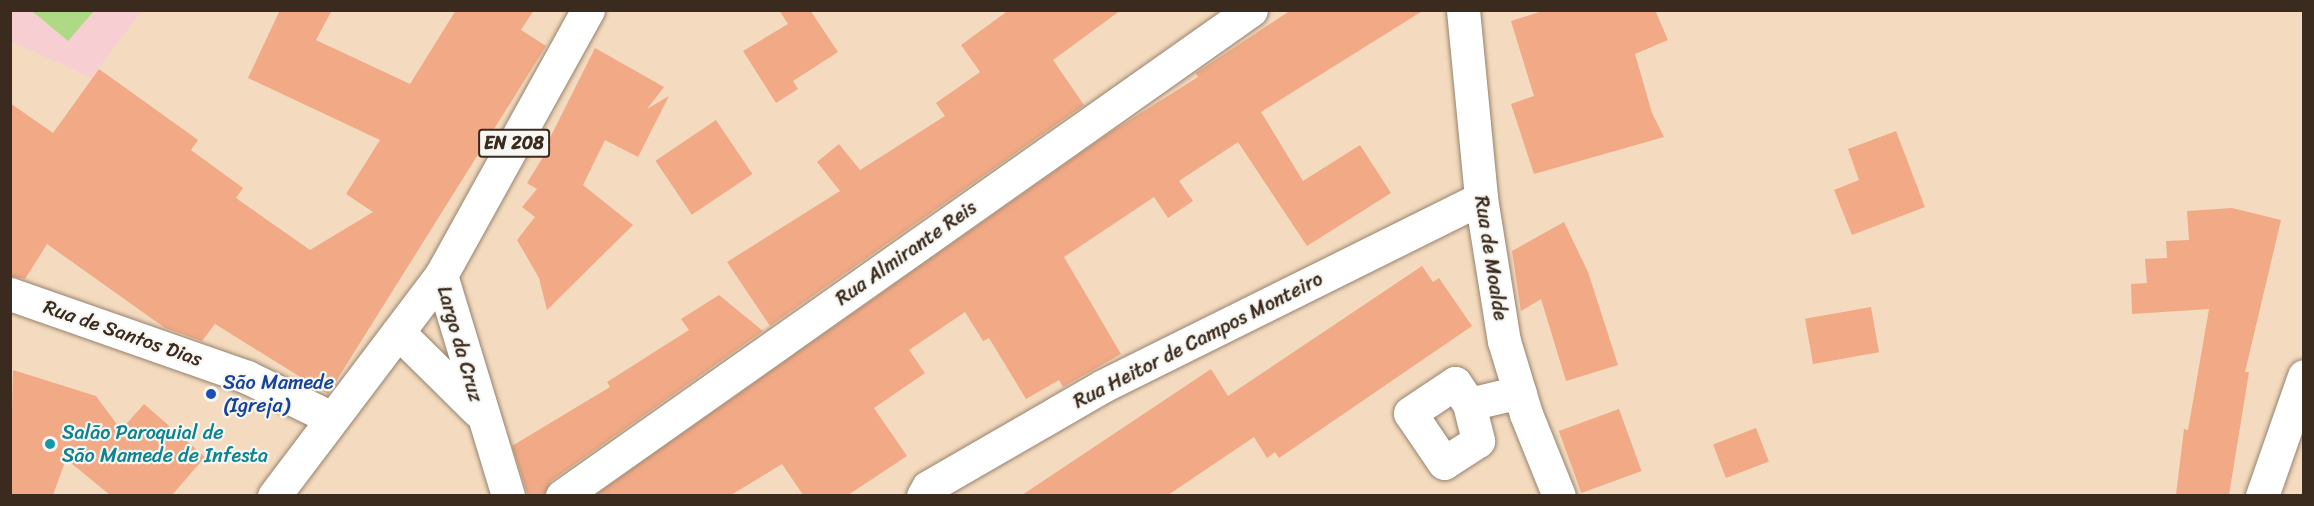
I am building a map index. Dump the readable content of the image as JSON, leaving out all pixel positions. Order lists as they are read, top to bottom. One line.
{"streets":{"street":["EN 208","Rua Almirante Reis","Rua de Moalde","Rua de Santos Dias","Rua Heitor de Campos Monteiro","Largo da Cruz"]},"crossings":[["EN 208","Rua de Santos Dias"],["EN 208","Largo da Cruz"],["Rua de Moalde","Rua Heitor de Campos Monteiro"]],"places":["São Mamede (Igreja)","Salão Paroquial de São Mamede de Infesta"]}
